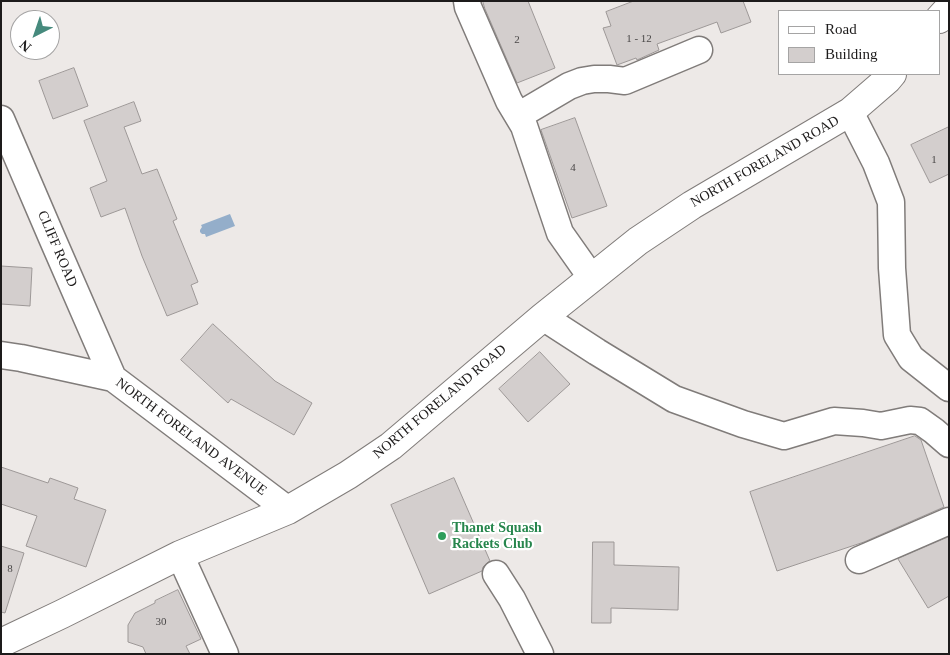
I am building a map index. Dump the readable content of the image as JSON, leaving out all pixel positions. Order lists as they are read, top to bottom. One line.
{"streets":{"main road":["NORTH FORELAND ROAD"],"street":["CLIFF ROAD","NORTH FORELAND AVENUE"]},"crossings":[["NORTH FORELAND ROAD","NORTH FORELAND AVENUE"],["CLIFF ROAD","NORTH FORELAND AVENUE"]],"places":["Thanet Squash Rackets Club"],"house_numbers":["1 - 12","2","1","4","8","30"],"legend":["Road","Building"],"north":"bottom left"}
